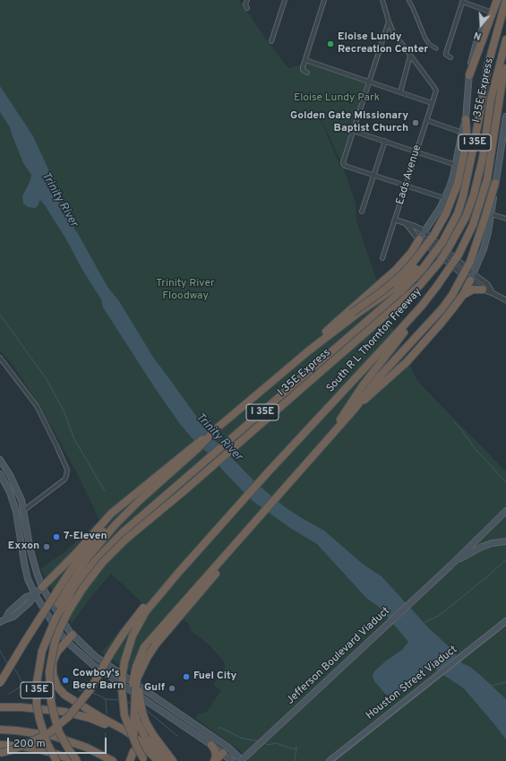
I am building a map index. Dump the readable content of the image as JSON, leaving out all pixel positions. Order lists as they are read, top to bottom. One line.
{"streets":{"highway":["I 35E Express","I 35E","South R L Thornton Freeway"],"main road":["Jefferson Boulevard Viaduct","Houston Street Viaduct"],"street":["Eads Avenue"]},"crossings":[["I 35E","South R L Thornton Freeway"]],"water":["Trinity River"],"parks":["Eloise Lundy Park","Trinity River Floodway"],"places":["Eloise Lundy Recreation Center","Golden Gate Missionary Baptist Church","7-Eleven","Exxon","Fuel City","Cowboy's Beer Barn","Gulf"],"scale_bar":"200 m","north":"bottom"}
